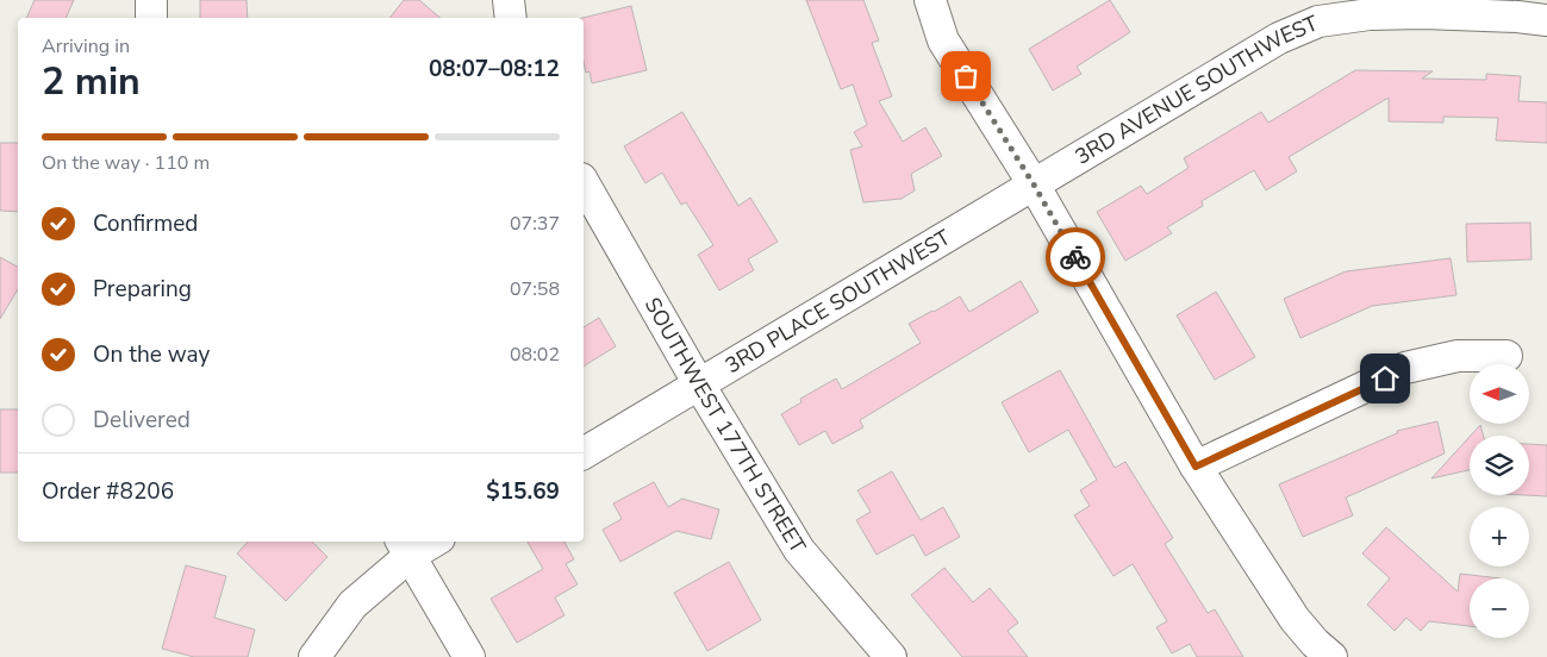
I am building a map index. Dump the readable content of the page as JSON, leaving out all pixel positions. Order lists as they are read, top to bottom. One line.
{"streets":{"street":["3RD AVENUE SOUTHWEST","3RD PLACE SOUTHWEST","SOUTHWEST 177TH STREET"]},"crossings":[["3RD AVENUE SOUTHWEST","3RD PLACE SOUTHWEST"],["3RD PLACE SOUTHWEST","SOUTHWEST 177TH STREET"]],"north":"left","page":{"heading":["2 min","Arriving in","08:07–08:12"],"panel":["Order #8206","$15.69"],"bar":"On the way · 110 m","list":[["Confirmed","07:37"],["Preparing","07:58"],["On the way","08:02"],"Delivered"],"map_buttons":["+","−"]}}
